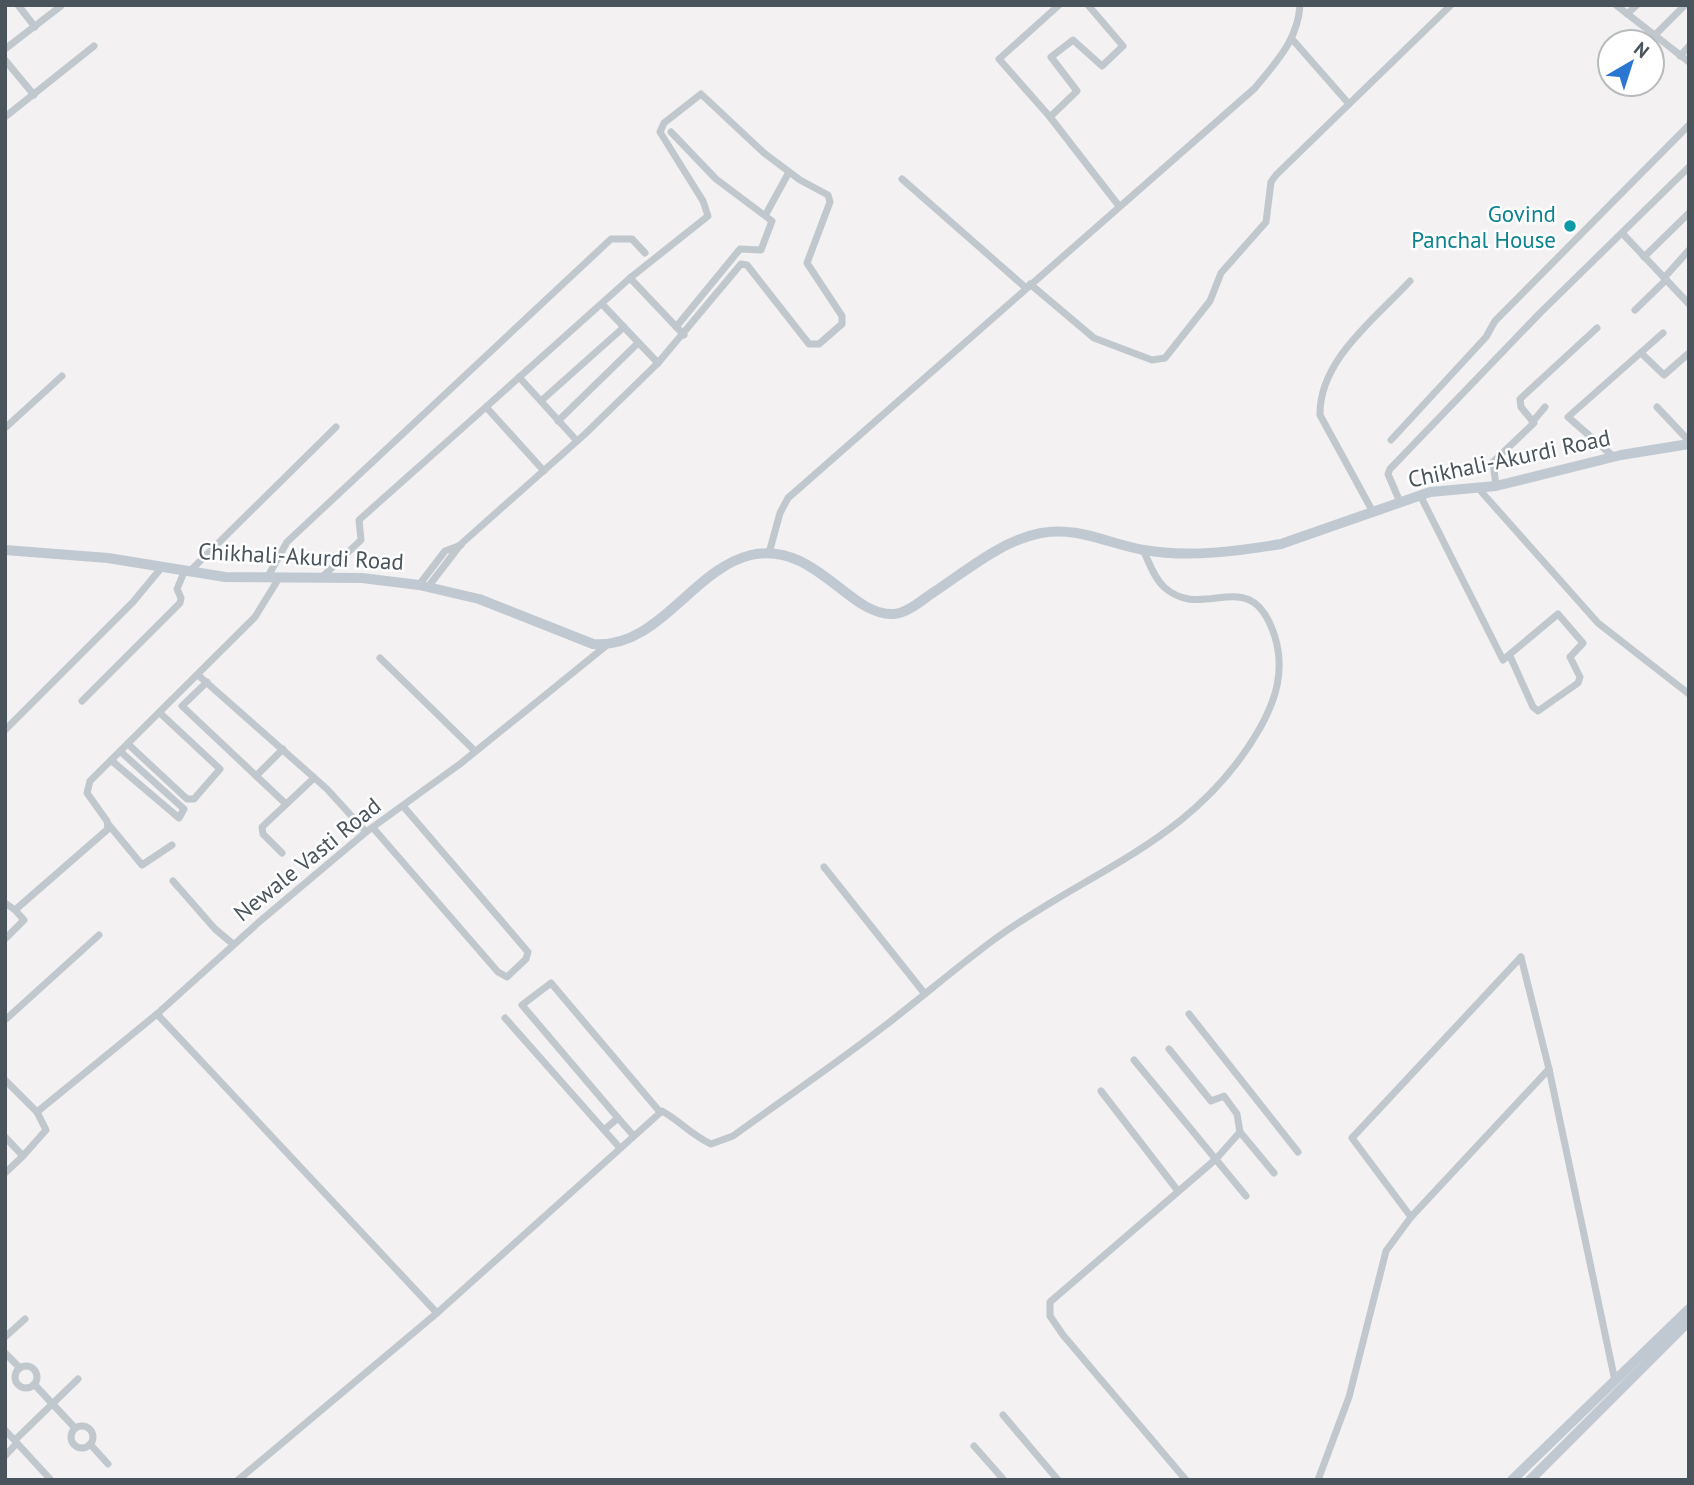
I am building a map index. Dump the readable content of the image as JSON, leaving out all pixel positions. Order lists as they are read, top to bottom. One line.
{"streets":{"main road":["Chikhali-Akurdi Road"],"street":["Newale Vasti Road"]},"crossings":[["Chikhali-Akurdi Road","Newale Vasti Road"]],"places":["Govind Panchal House"],"north":"top right"}
